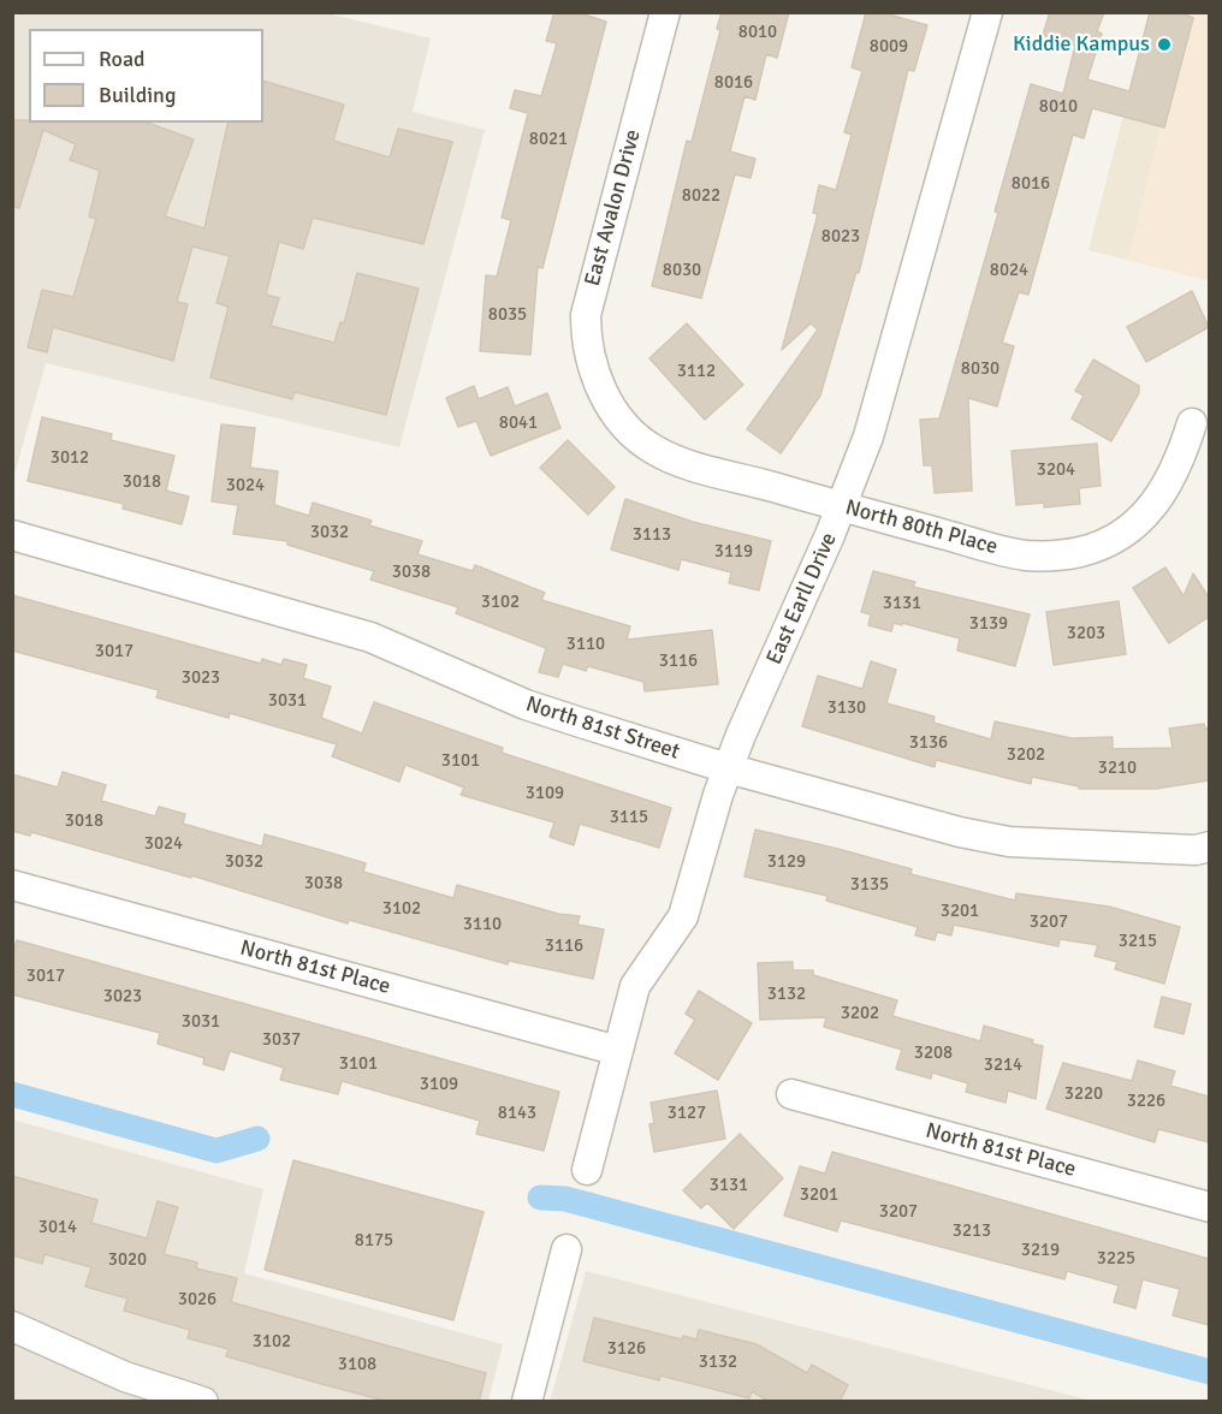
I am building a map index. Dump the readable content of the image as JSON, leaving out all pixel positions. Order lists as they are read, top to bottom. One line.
{"streets":{"street":["East Avalon Drive","North 80th Place","East Earll Drive","North 81st Street","North 81st Place"]},"crossings":[["East Avalon Drive","North 80th Place"],["North 80th Place","East Earll Drive"],["East Earll Drive","North 81st Street"],["East Earll Drive","North 81st Place"]],"places":["Kiddie Kampus"],"house_numbers":["8010","8009","8016","8010","8021","8016","8022","8023","8030","8024","8035","8030","3112","8041","3012","3204","3018","3024","3032","3113","3119","3038","3102","3131","3139","3203","3110","3017","3116","3023","3031","3130","3136","3202","3101","3210","3109","3115","3018","3024","3032","3129","3038","3135","3102","3201","3207","3110","3215","3116","3017","3132","3023","3202","3031","3037","3208","3101","3214","3109","3220","3226","8143","3127","3131","3201","3207","3014","3213","8175","3219","3225","3020","3026","3102","3126","3132","3108"],"legend":["Road","Building"]}
